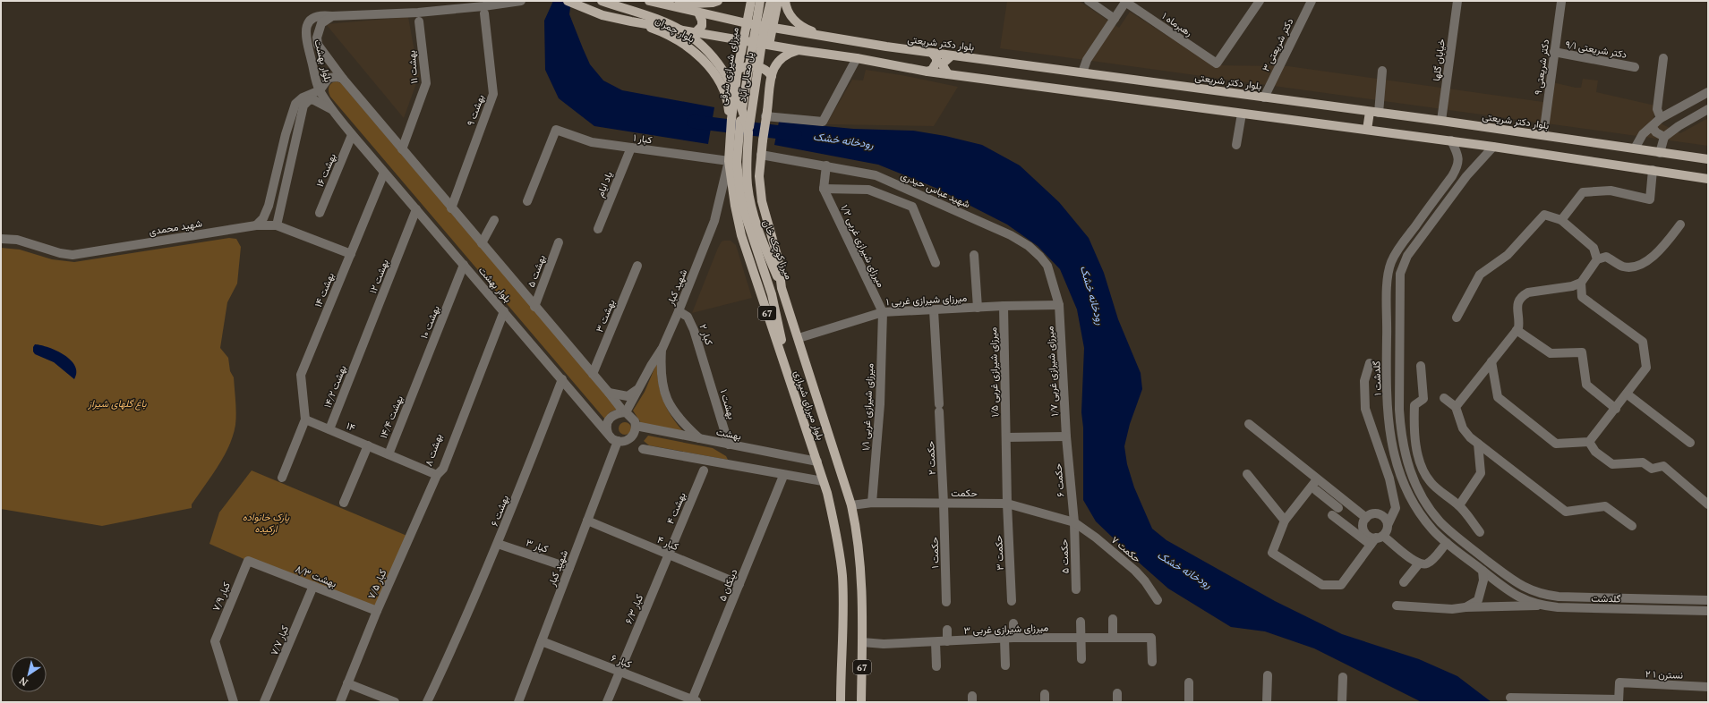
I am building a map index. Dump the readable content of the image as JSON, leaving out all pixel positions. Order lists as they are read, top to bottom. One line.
{"streets":{"main road":["بلوار چمران","بلوار دکتر شریعتی","میرزای شیرازی شرقی","پل معالی آباد","میرزا کوچک خان","67","بلوار میرزای شیرازی"],"street":["۱ رهبرماه","۳ دکتر شریعتی","دکتر شریعتی ۹/۱","خیابان گلها","بلوار بهشت","۱۱ بهشت","دکتر شریعتی ۹","۹ بهشت","۱ کبار","۱۶ بهشت","یاد ایام","شهید عباس حیدری","شهید محمدی","۱/۲ میرزای شیرازی غربی","۵ بهشت","۱۲ بهشت","شهید کبار","۱۴ بهشت","۱ میرزای شیرازی غربی","۳ بهشت","۱۰ بهشت","۲ کبار","۱/۷ میرزای شیرازی غربی","۱/۵ میرزای شیرازی غربی","گلدشت ۱","۱۴/۲ بهشت","۱ بهشت","۱/۱ میرزای شیرازی غربی","۱۴/۴ بهشت","۱۴","بهشت","۸ بهشت","۲ حکمت","۶ حکمت","حکمت","۴ بهشت","۶ بهشت","۴ کبار","۳ کبار","۷ حکمت","۱ حکمت","۳ حکمت","۵ حکمت","بهشت ۸/۳","۷/۵ کبار","۵ دینکان","۷/۹ کبار","گلدشت","۶/۳ کبار","۳ میرزای شیرازی غربی","۷/۷ کبار","۶ کبار","۲ نسترن ۱"]},"crossings":[["بلوار چمران","بلوار دکتر شریعتی"],["بلوار چمران","میرزای شیرازی شرقی"],["بلوار چمران","بلوار میرزای شیرازی"],["بلوار دکتر شریعتی","۳ دکتر شریعتی"],["بلوار دکتر شریعتی","خیابان گلها"],["بلوار دکتر شریعتی","میرزای شیرازی شرقی"],["بلوار دکتر شریعتی","دکتر شریعتی ۹"],["دکتر شریعتی ۹/۱","دکتر شریعتی ۹"],["بلوار بهشت","۱۱ بهشت"],["بلوار بهشت","۹ بهشت"],["بلوار بهشت","۱۶ بهشت"],["بلوار بهشت","۵ بهشت"],["بلوار بهشت","۱۲ بهشت"],["بلوار بهشت","شهید کبار"],["بلوار بهشت","۱۴ بهشت"],["بلوار بهشت","۳ بهشت"],["بلوار بهشت","۱۰ بهشت"],["بلوار بهشت","بهشت"],["بلوار بهشت","۸ بهشت"],["بلوار بهشت","۶ بهشت"],["میرزای شیرازی شرقی","بلوار میرزای شیرازی"],["پل معالی آباد","میرزا کوچک خان"],["پل معالی آباد","بلوار میرزای شیرازی"],["۱ کبار","یاد ایام"],["۱ کبار","شهید کبار"],["۱ کبار","بلوار میرزای شیرازی"],["شهید عباس حیدری","۱ میرزای شیرازی غربی"],["شهید عباس حیدری","۱/۷ میرزای شیرازی غربی"],["شهید عباس حیدری","بلوار میرزای شیرازی"],["شهید محمدی","۱۴ بهشت"],["۱/۲ میرزای شیرازی غربی","۱ میرزای شیرازی غربی"],["۱/۲ میرزای شیرازی غربی","۱/۱ میرزای شیرازی غربی"],["میرزا کوچک خان","بلوار میرزای شیرازی"],["۱۲ بهشت","۱۴/۲ بهشت"],["شهید کبار","۲ کبار"],["شهید کبار","بلوار میرزای شیرازی"],["شهید کبار","بهشت"],["شهید کبار","۴ کبار"],["شهید کبار","۳ کبار"],["شهید کبار","۶ کبار"],["۱۴ بهشت","۱۴"],["۱ میرزای شیرازی غربی","۱/۷ میرزای شیرازی غربی"],["۱ میرزای شیرازی غربی","۱/۵ میرزای شیرازی غربی"],["۱ میرزای شیرازی غربی","بلوار میرزای شیرازی"],["۱ میرزای شیرازی غربی","۱/۱ میرزای شیرازی غربی"],["۱ میرزای شیرازی غربی","۲ حکمت"],["۱۰ بهشت","۱۴/۴ بهشت"],["۲ کبار","۱ بهشت"],["۱/۷ میرزای شیرازی غربی","۶ حکمت"],["۱/۵ میرزای شیرازی غربی","حکمت"],["۱/۵ میرزای شیرازی غربی","۳ حکمت"],["گلدشت ۱","گلدشت"],["۱۴/۲ بهشت","۱۴"],["۱ بهشت","بهشت"],["بلوار میرزای شیرازی","بهشت"],["بلوار میرزای شیرازی","حکمت"],["بلوار میرزای شیرازی","۳ میرزای شیرازی غربی"],["۱/۱ میرزای شیرازی غربی","حکمت"],["۱۴/۴ بهشت","۱۴"],["۱۴","۸ بهشت"],["۱۴","۷/۵ کبار"],["۸ بهشت","۷/۵ کبار"],["۲ حکمت","حکمت"],["۲ حکمت","۱ حکمت"],["۶ حکمت","حکمت"],["۶ حکمت","۷ حکمت"],["۶ حکمت","۵ حکمت"],["حکمت","۷ حکمت"],["حکمت","۱ حکمت"],["حکمت","۳ حکمت"],["حکمت","۵ حکمت"],["۴ بهشت","۴ کبار"],["۴ بهشت","۶/۳ کبار"],["۶ بهشت","۳ کبار"],["۴ کبار","۵ دینکان"],["۴ کبار","۶/۳ کبار"],["۷ حکمت","۵ حکمت"],["بهشت ۸/۳","۷/۵ کبار"],["بهشت ۸/۳","۷/۹ کبار"],["بهشت ۸/۳","۷/۷ کبار"],["۵ دینکان","۶ کبار"],["۶/۳ کبار","۶ کبار"]],"water":["رودخانه خشک"],"parks":["باغ گلهای شیراز","پارک خانواده ارکیده"],"north":"bottom left"}
